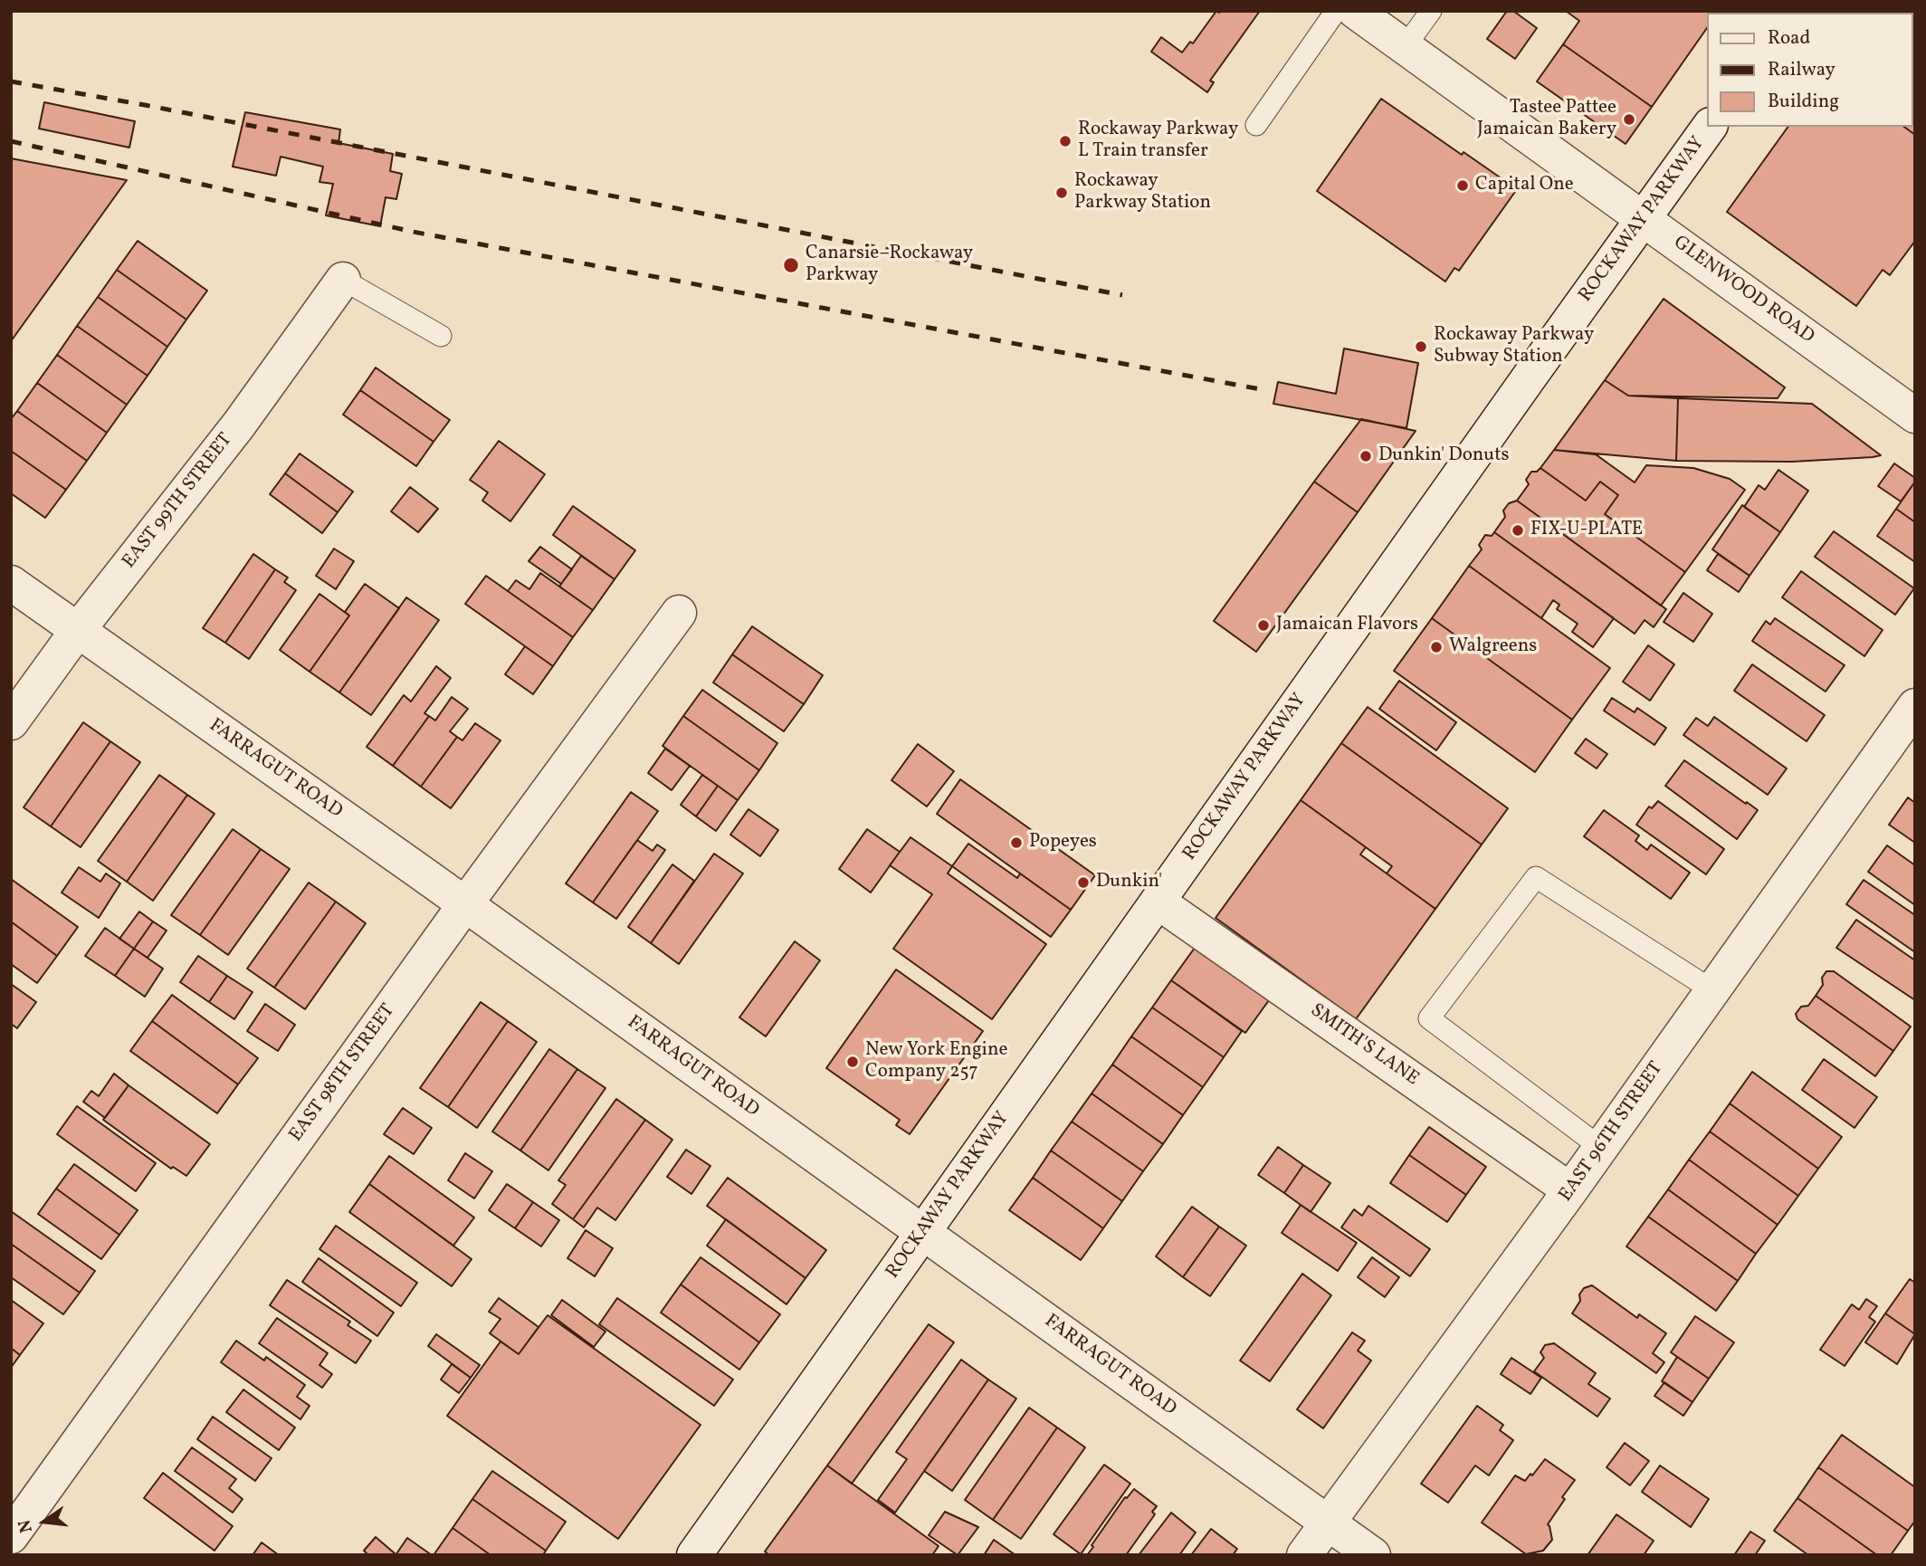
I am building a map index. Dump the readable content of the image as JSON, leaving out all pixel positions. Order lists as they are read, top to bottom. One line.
{"streets":{"street":["ROCKAWAY PARKWAY","GLENWOOD ROAD","EAST 99TH STREET","FARRAGUT ROAD","SMITH'S LANE","EAST 98TH STREET","EAST 96TH STREET"]},"crossings":[["ROCKAWAY PARKWAY","GLENWOOD ROAD"],["ROCKAWAY PARKWAY","FARRAGUT ROAD"],["ROCKAWAY PARKWAY","SMITH'S LANE"],["EAST 99TH STREET","FARRAGUT ROAD"],["FARRAGUT ROAD","EAST 98TH STREET"],["FARRAGUT ROAD","EAST 96TH STREET"],["SMITH'S LANE","EAST 96TH STREET"]],"places":["Tastee Pattee Jamaican Bakery","Rockaway Parkway L Train transfer","Capital One","Rockaway Parkway Station","Canarsie–Rockaway Parkway","Rockaway Parkway Subway Station","Dunkin' Donuts","FIX-U-PLATE","Jamaican Flavors","Walgreens","Popeyes","Dunkin'","New York Engine Company 257"],"legend":["Road","Railway","Building"],"north":"left"}
